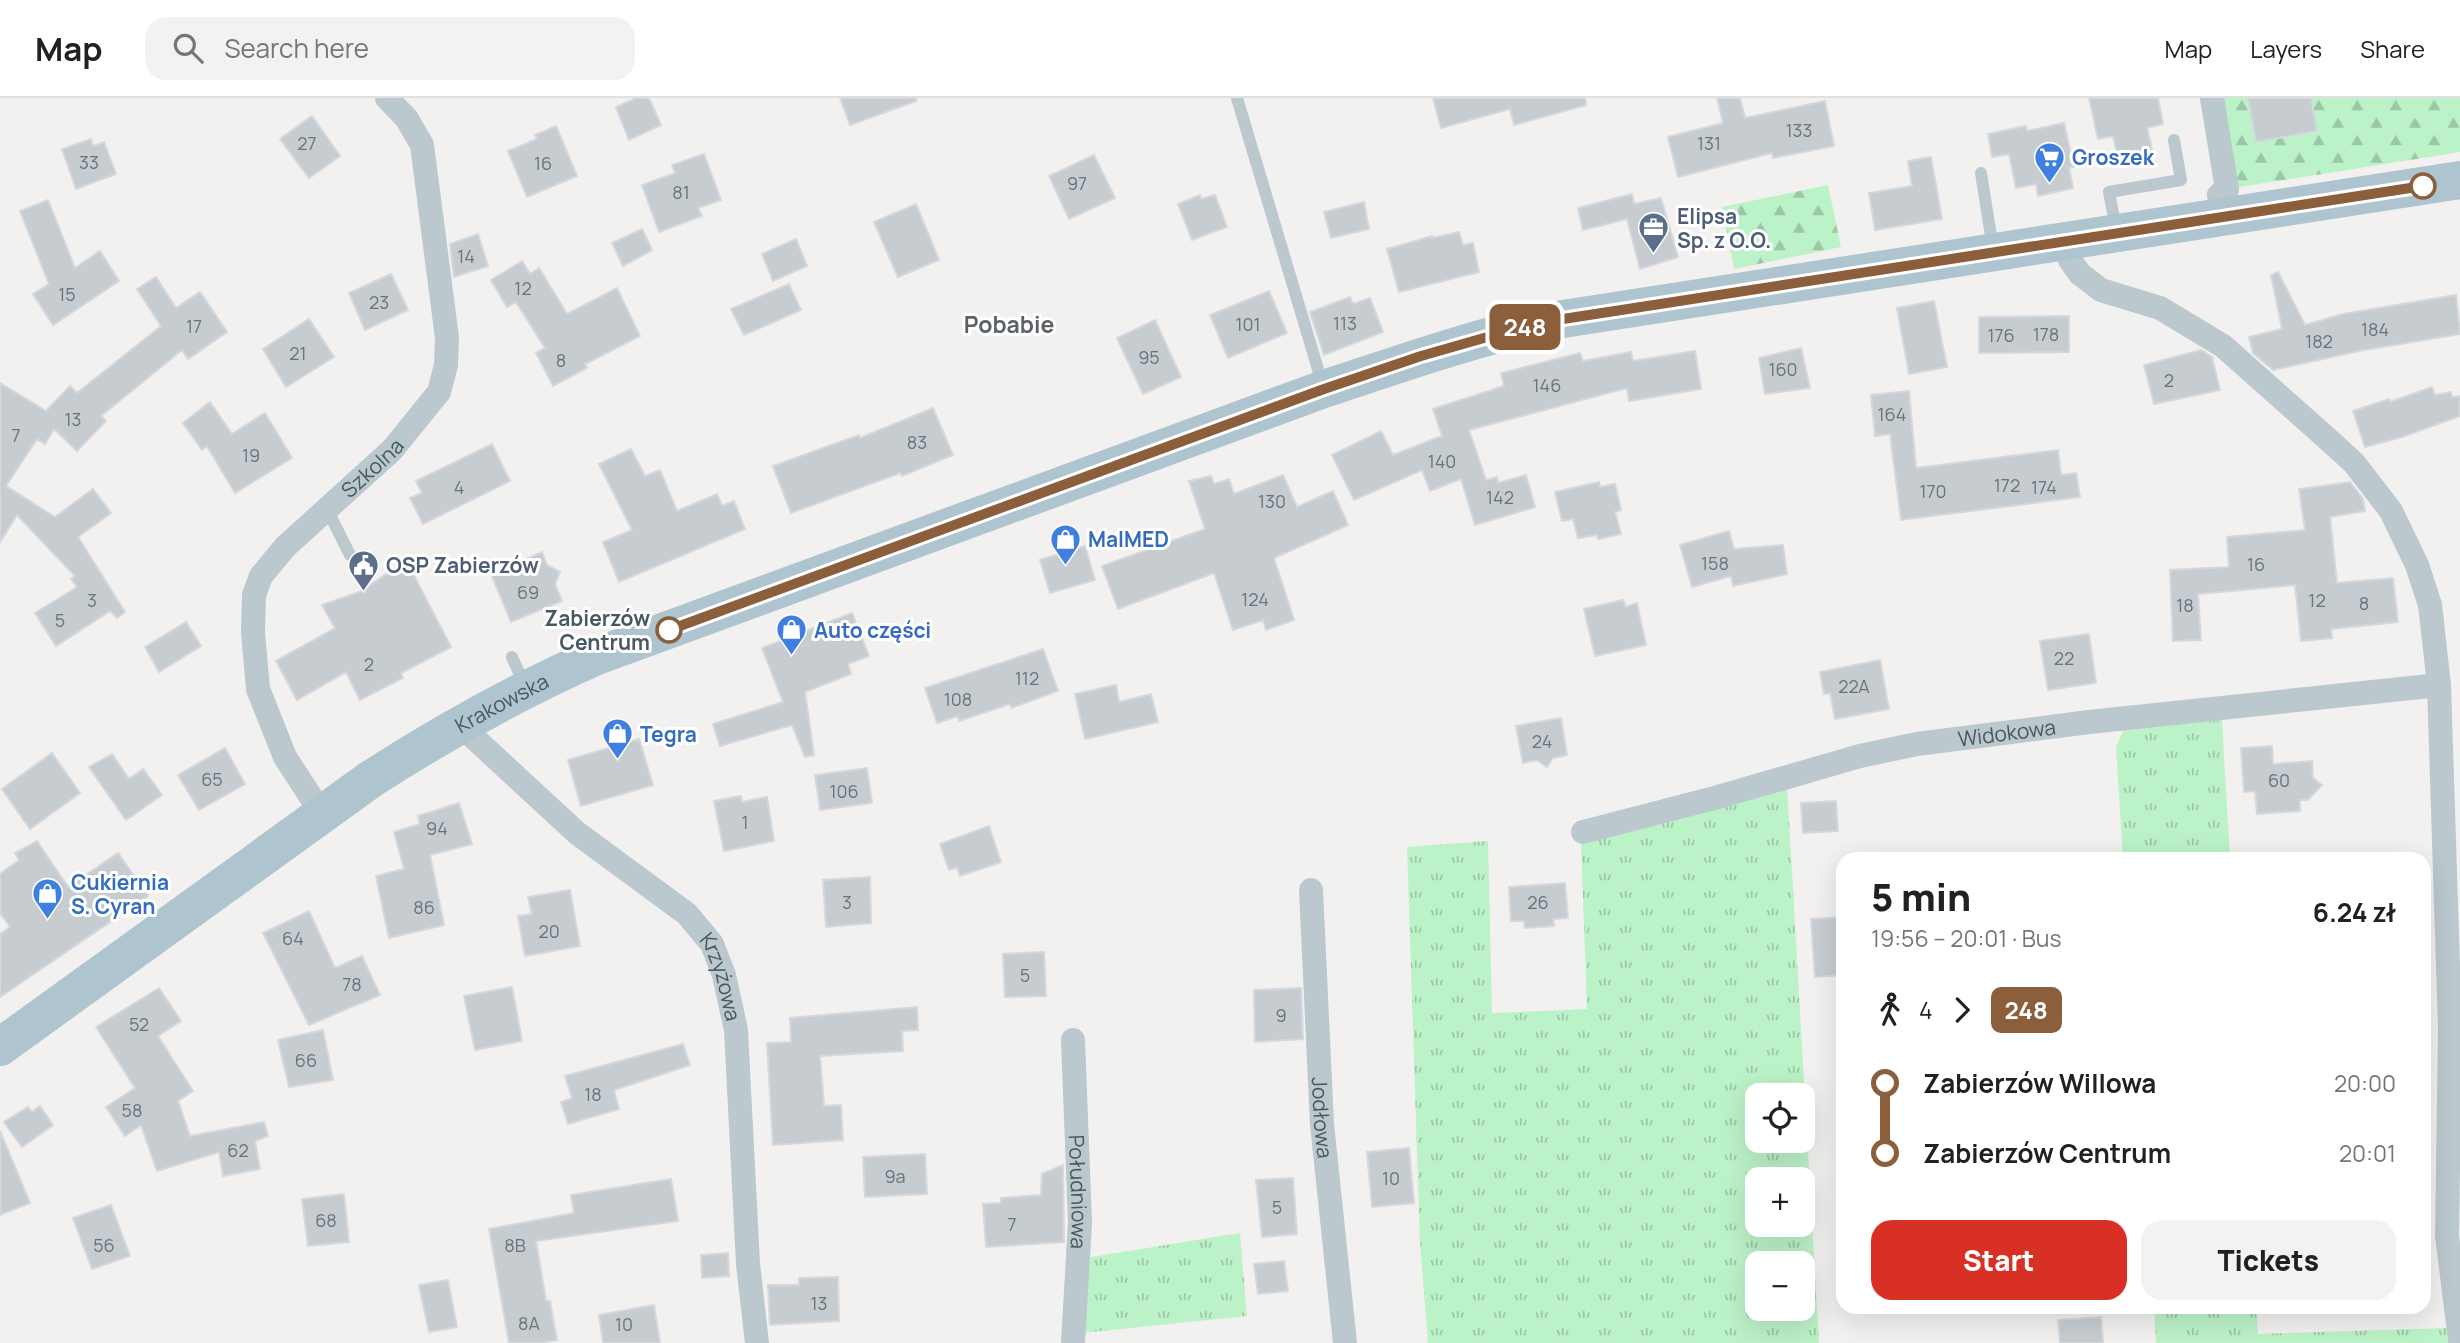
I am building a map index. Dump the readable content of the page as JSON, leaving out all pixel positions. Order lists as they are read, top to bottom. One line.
{"streets":{"main road":["Krakowska"],"street":["Szkolna","Widokowa","Krzyżowa","Jodłowa","Południowa"]},"crossings":[["Szkolna","Krakowska"],["Krakowska","Krzyżowa"]],"districts":["Pobabie"],"places":{"supermarket":["Groszek"],"office":["Elipsa Sp. z O.O."],"shop":["MalMED","Auto części","Tegra","Cukiernia S. Cyran"],"public building":["OSP Zabierzów"],"other":["Zabierzów Centrum"]},"lines":["bus line 248"],"house_numbers":["133","27","131","33","16","97","81","14","12","15","23","113","101","17","184","178","176","182","21","95","8","160","2","146","164","13","7","83","19","140","172","4","174","170","142","130","158","16","69","124","3","12","8","18","5","22","2","112","22A","108","24","65","60","106","1","94","3","26","86","20","64","5","78","9","52","66","18","58","62","9a","10","5","68","7","56","8B","13","8A","10"],"page":{"header":"Map","search":"Search here","nav":["Map","Layers","Share"],"on_map":"248","heading":["5 min","19:56 – 20:01 · Bus","6.24 zł"],"legs":["4","248"],"list":[{"name":"Zabierzów Willowa","value":"20:00"},{"name":"Zabierzów Centrum","value":"20:01"}],"map_buttons":["+","−"],"buttons":["Start","Tickets"]}}
